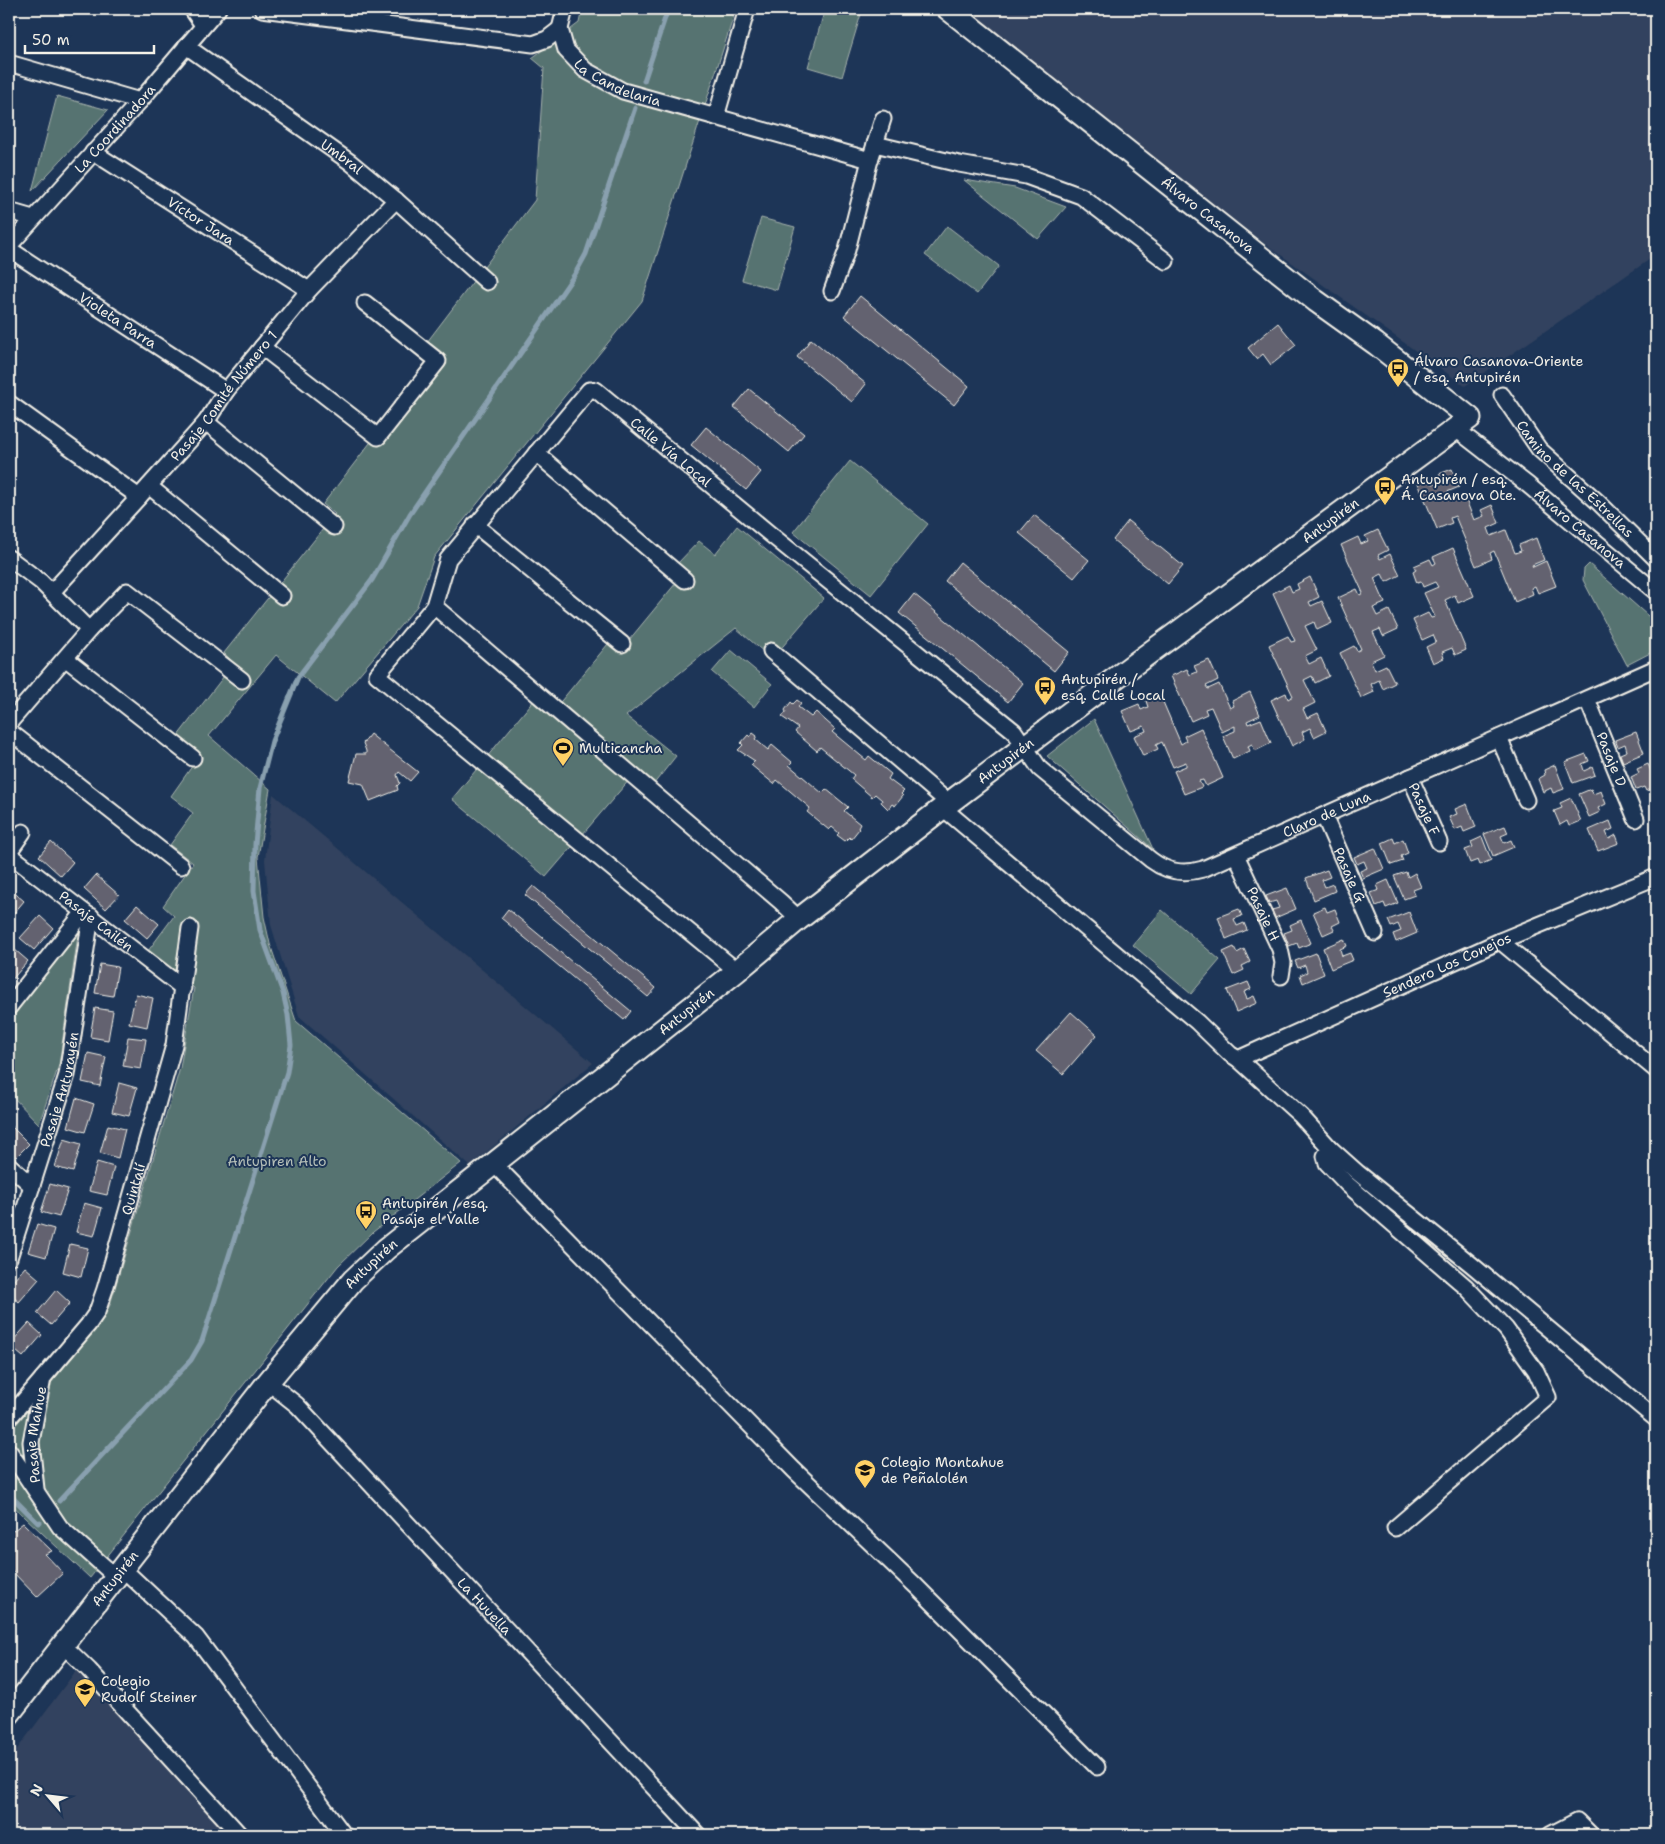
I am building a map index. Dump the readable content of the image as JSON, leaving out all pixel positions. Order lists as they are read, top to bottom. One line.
{"streets":{"street":["La Candelaria","La Coordinadora","Umbral","Álvaro Casanova","Víctor Jara","Violeta Parra","Pasaje Comité Número 1","Calle Vía Local","Camino de las Estrellas","Antupirén","Pasaje D","Pasaje F","Claro de Luna","Pasaje G","Pasaje H","Pasaje Cailén","Sendero Los Conejos","Pasaje Anturayén","Quintalí","Pasaje Maihue","La Huuella"]},"crossings":[["La Coordinadora","Umbral"],["La Coordinadora","Víctor Jara"],["La Coordinadora","Violeta Parra"],["Umbral","Pasaje Comité Número 1"],["Álvaro Casanova","Antupirén"],["Víctor Jara","Pasaje Comité Número 1"],["Violeta Parra","Pasaje Comité Número 1"],["Calle Vía Local","Antupirén"],["Calle Vía Local","Claro de Luna"],["Antupirén","Claro de Luna"],["Antupirén","Pasaje Maihue"],["Antupirén","La Huuella"],["Pasaje D","Claro de Luna"],["Pasaje F","Claro de Luna"],["Claro de Luna","Pasaje G"],["Claro de Luna","Pasaje H"],["Pasaje Cailén","Pasaje Anturayén"],["Pasaje Cailén","Quintalí"],["Quintalí","Pasaje Maihue"]],"parks":["Antupiren Alto"],"places":{"bus stop":["Álvaro Casanova-Oriente / esq. Antupirén","Antupirén / esq. Á. Casanova Ote.","Antupirén / esq. Calle Local","Antupirén / esq. Pasaje el Valle"],"sports":["Multicancha"],"school or university":["Colegio Montahue de Peñalolén","Colegio Rudolf Steiner"]},"scale_bar":"50 m","north":"top left"}
